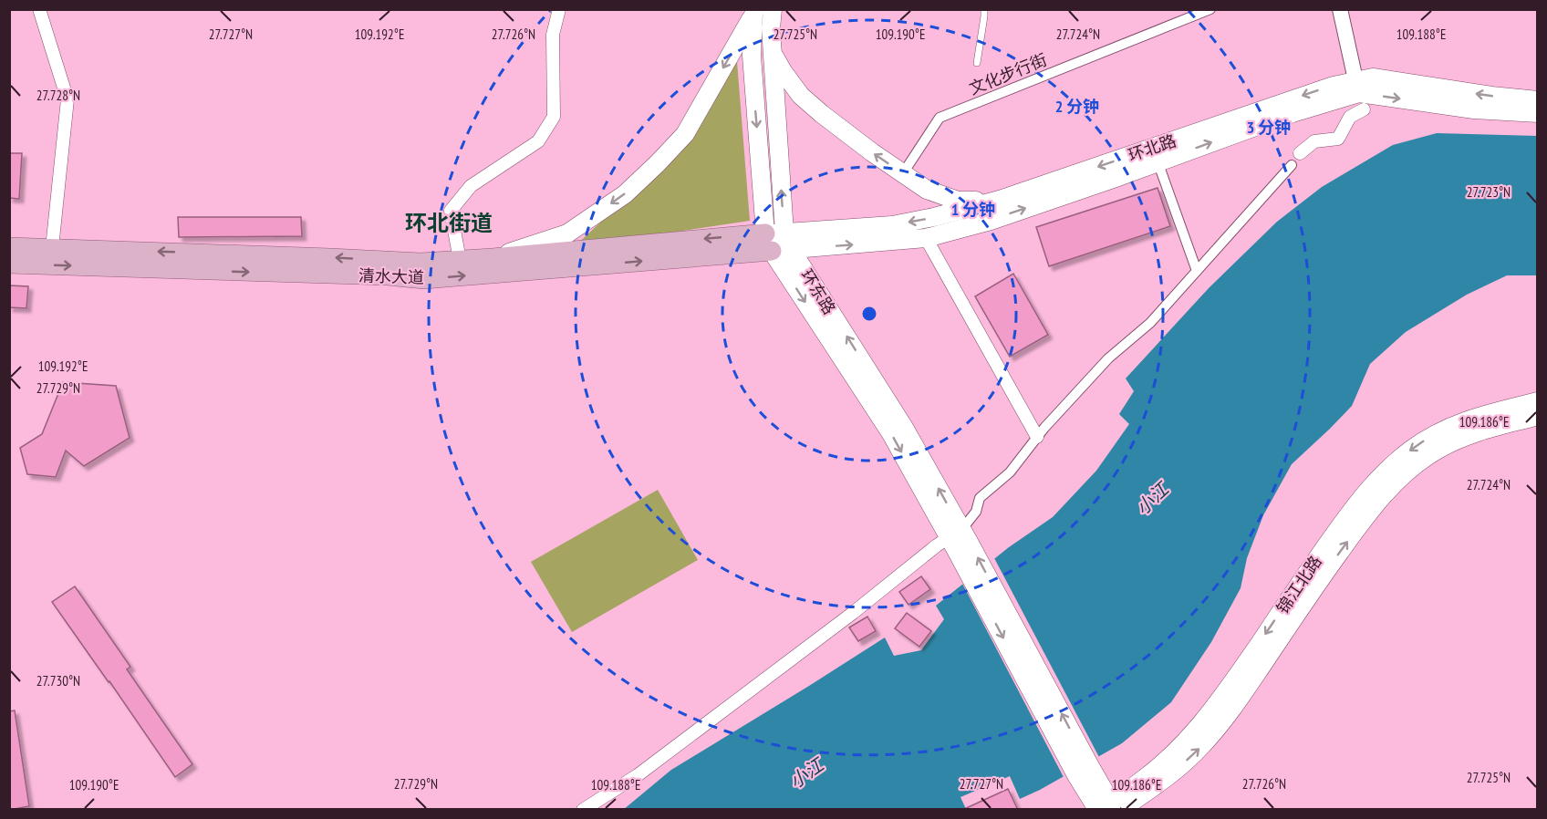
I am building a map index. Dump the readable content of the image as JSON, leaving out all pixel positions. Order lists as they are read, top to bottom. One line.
{"streets":{"main road":["环北路","清水大道","锦江北路"],"street":["文化步行街"]},"crossings":[["环北路","清水大道"]],"districts":["环北街道"],"water":["小江"],"coordinates":["109.192°E","109.190°E","109.188°E","27.727°N","27.726°N","27.725°N","27.724°N","27.728°N","27.723°N","27.729°N","109.186°E","27.730°N"],"rings":["2 分钟","3 分钟","1 分钟"]}
